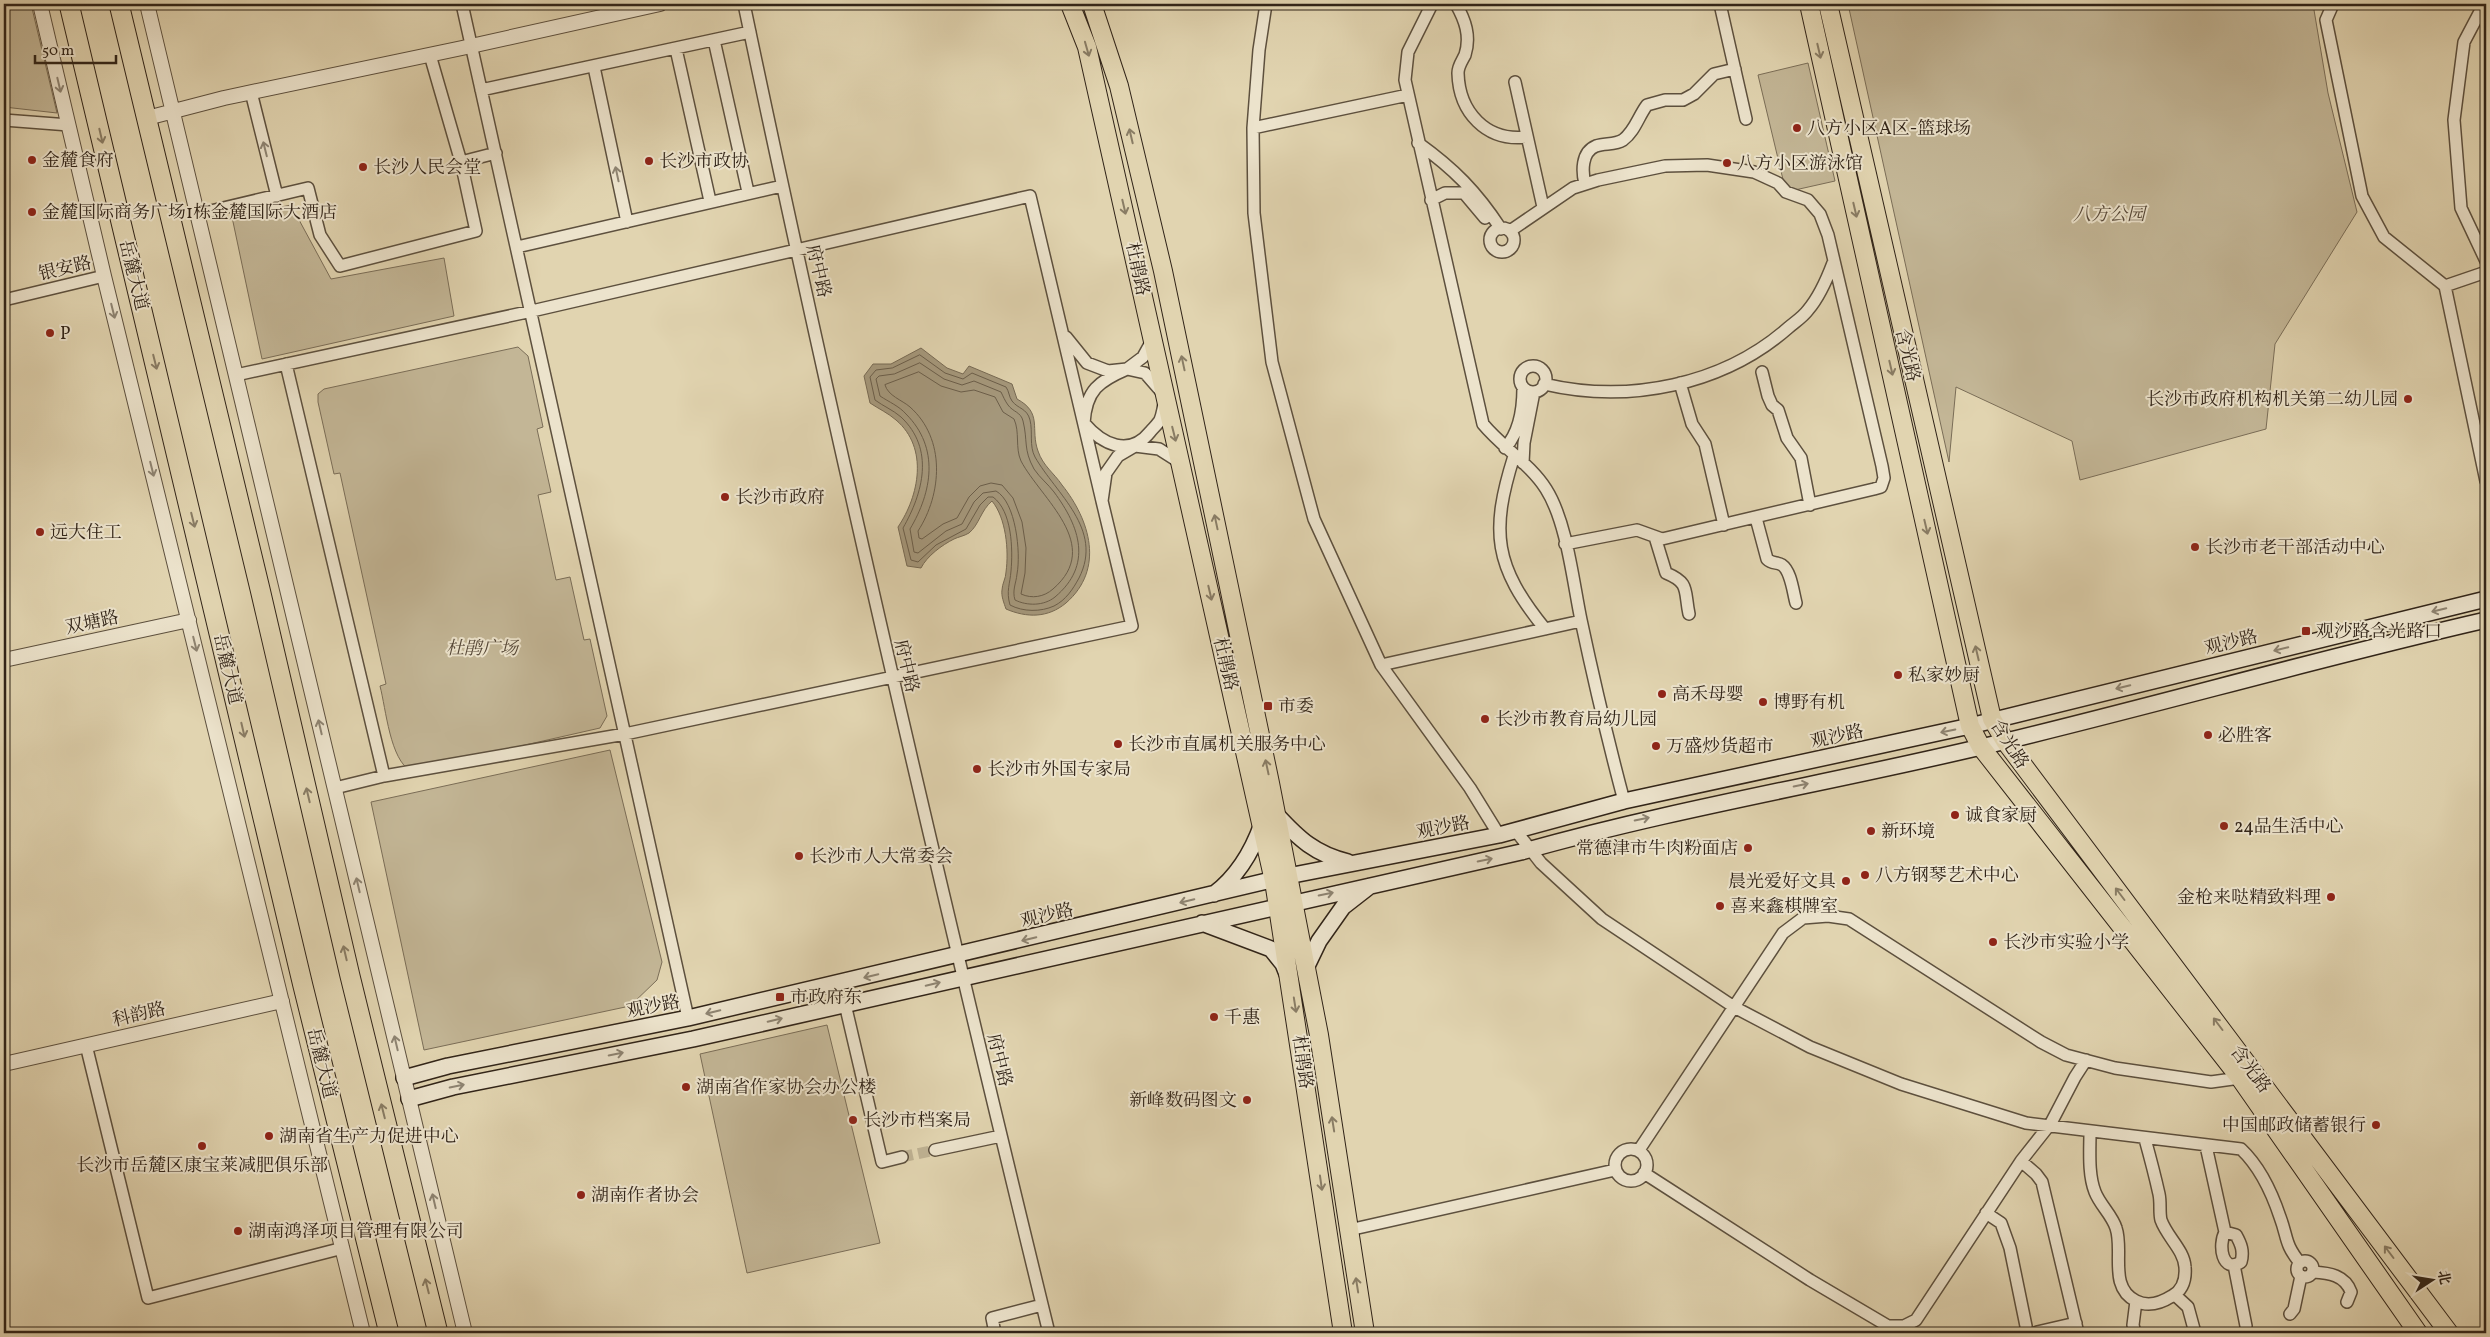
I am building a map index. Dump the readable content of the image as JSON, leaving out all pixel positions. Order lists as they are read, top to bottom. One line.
{"streets":{"highway":["岳麓大道"],"main road":["杜鹃路","含光路","观沙路"],"street":["银安路","府中路","双塘路","科韵路"]},"crossings":[["杜鹃路","观沙路"],["府中路","观沙路"],["含光路","观沙路"]],"parks":["八方公园","杜鹃广场"],"places":{"other":["八方小区A区-篮球场","金麓食府","长沙市政协","八方小区游泳馆","长沙人民会堂","金麓国际商务广场1栋金麓国际大酒店","P","长沙市政府机构机关第二幼儿园","长沙市政府","远大住工","长沙市老干部活动中心","私家妙厨","高禾母婴","博野有机","长沙市教育局幼儿园","必胜客","长沙市直属机关服务中心","万盛炒货超市","长沙市外国专家局","诚食家厨","24品生活中心","新环境","常德津市牛肉粉面店","长沙市人大常委会","八方钢琴艺术中心","晨光爱好文具","金枪来哒精致料理","喜来鑫棋牌室","长沙市实验小学","千惠","湖南省作家协会办公楼","新峰数码图文","长沙市档案局","中国邮政储蓄银行","湖南省生产力促进中心","长沙市岳麓区康宝莱减肥俱乐部","湖南作者协会","湖南鸿泽项目管理有限公司"],"transit":["观沙路含光路口","市委","市政府东"]},"scale_bar":"50 m","north":"right"}
